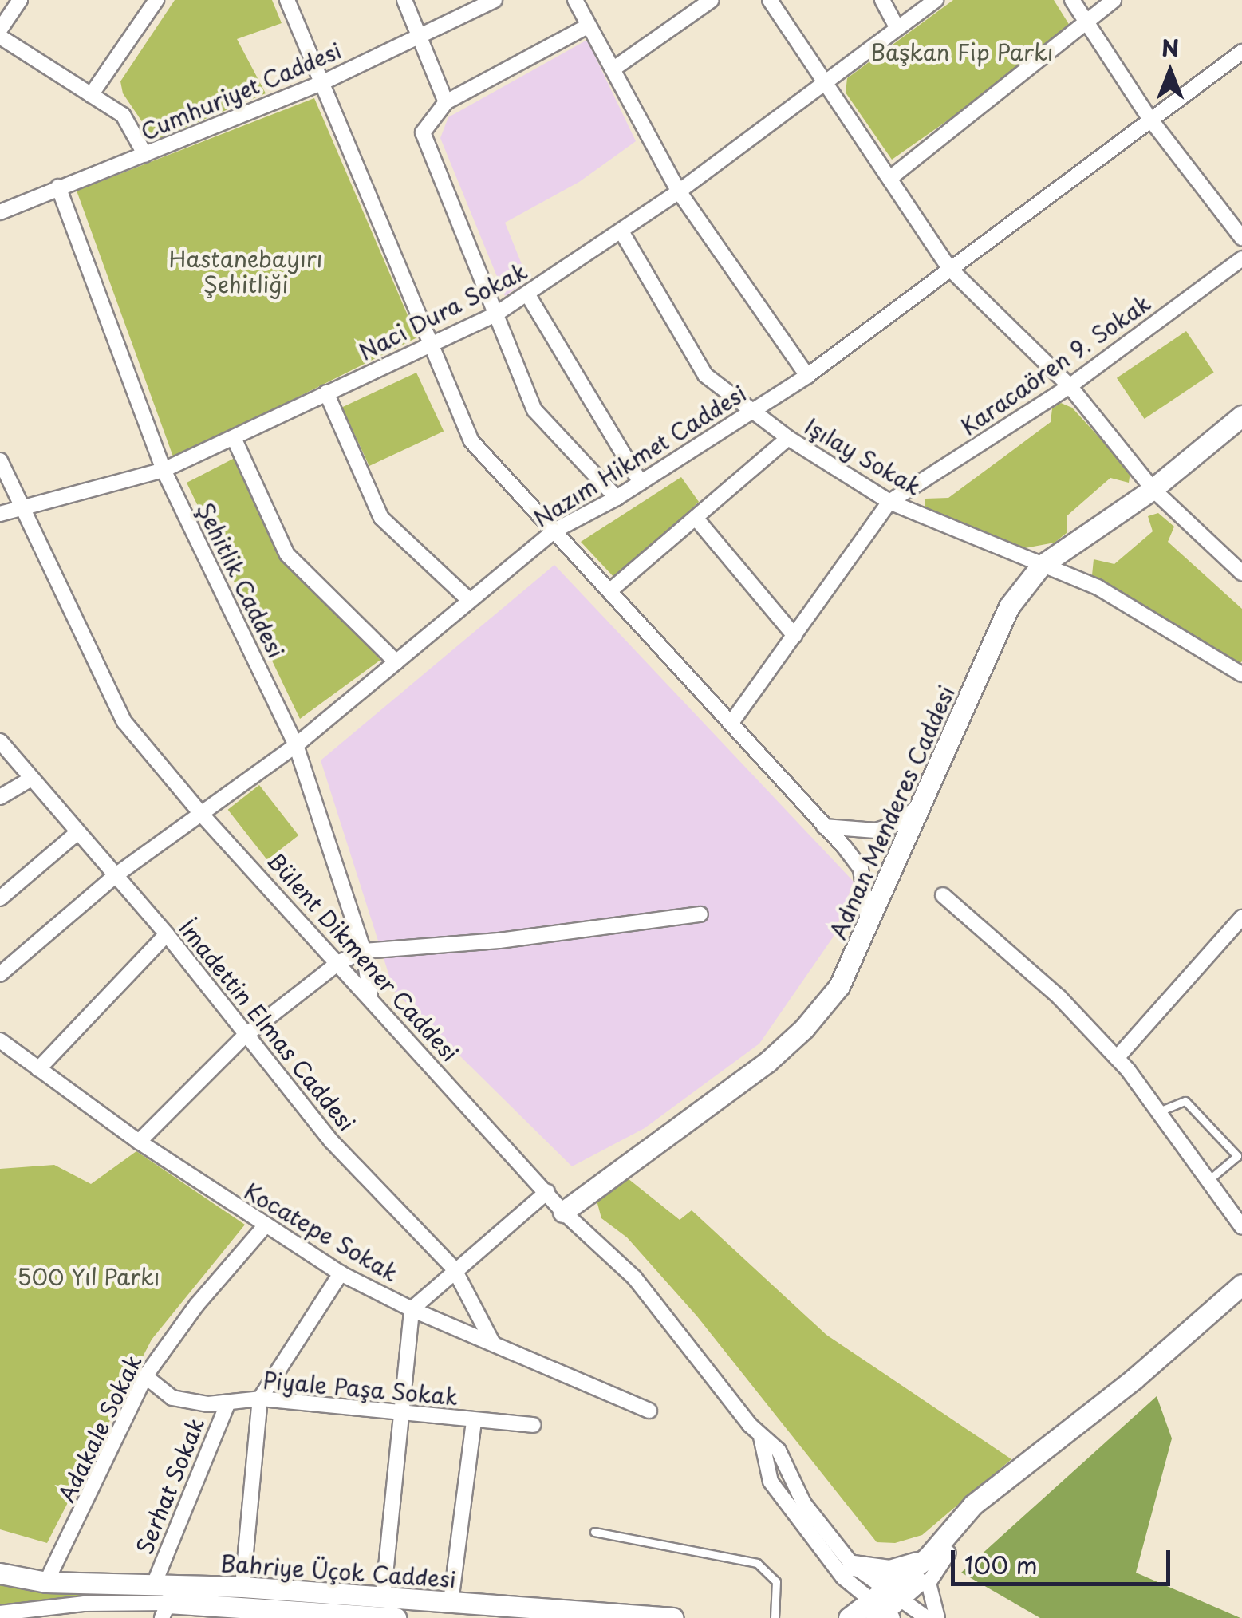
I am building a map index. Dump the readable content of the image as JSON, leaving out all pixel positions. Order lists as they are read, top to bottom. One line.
{"streets":{"street":["Cumhuriyet Caddesi","Naci Dura Sokak","Karacaören 9. Sokak","Nazım Hikmet Caddesi","Işılay Sokak","Şehitlik Caddesi","Adnan Menderes Caddesi","Bülent Dikmener Caddesi","İmadettin Elmas Caddesi","Kocatepe Sokak","Piyale Paşa Sokak","Adakale Sokak","Serhat Sokak","Bahriye Üçok Caddesi"]},"crossings":[["Cumhuriyet Caddesi","Şehitlik Caddesi"],["Naci Dura Sokak","Işılay Sokak"],["Naci Dura Sokak","Şehitlik Caddesi"],["Naci Dura Sokak","Bülent Dikmener Caddesi"],["Karacaören 9. Sokak","Işılay Sokak"],["Nazım Hikmet Caddesi","Işılay Sokak"],["Nazım Hikmet Caddesi","Şehitlik Caddesi"],["Nazım Hikmet Caddesi","Bülent Dikmener Caddesi"],["Nazım Hikmet Caddesi","İmadettin Elmas Caddesi"],["Işılay Sokak","Adnan Menderes Caddesi"],["Şehitlik Caddesi","Bülent Dikmener Caddesi"],["Adnan Menderes Caddesi","Bülent Dikmener Caddesi"],["İmadettin Elmas Caddesi","Kocatepe Sokak"],["Kocatepe Sokak","Adakale Sokak"],["Piyale Paşa Sokak","Adakale Sokak"],["Piyale Paşa Sokak","Serhat Sokak"],["Adakale Sokak","Bahriye Üçok Caddesi"],["Serhat Sokak","Bahriye Üçok Caddesi"]],"parks":["Başkan Fip Parkı","Hastanebayırı Şehitliği","500 Yıl Parkı"],"scale_bar":"100 m","north":"top"}
